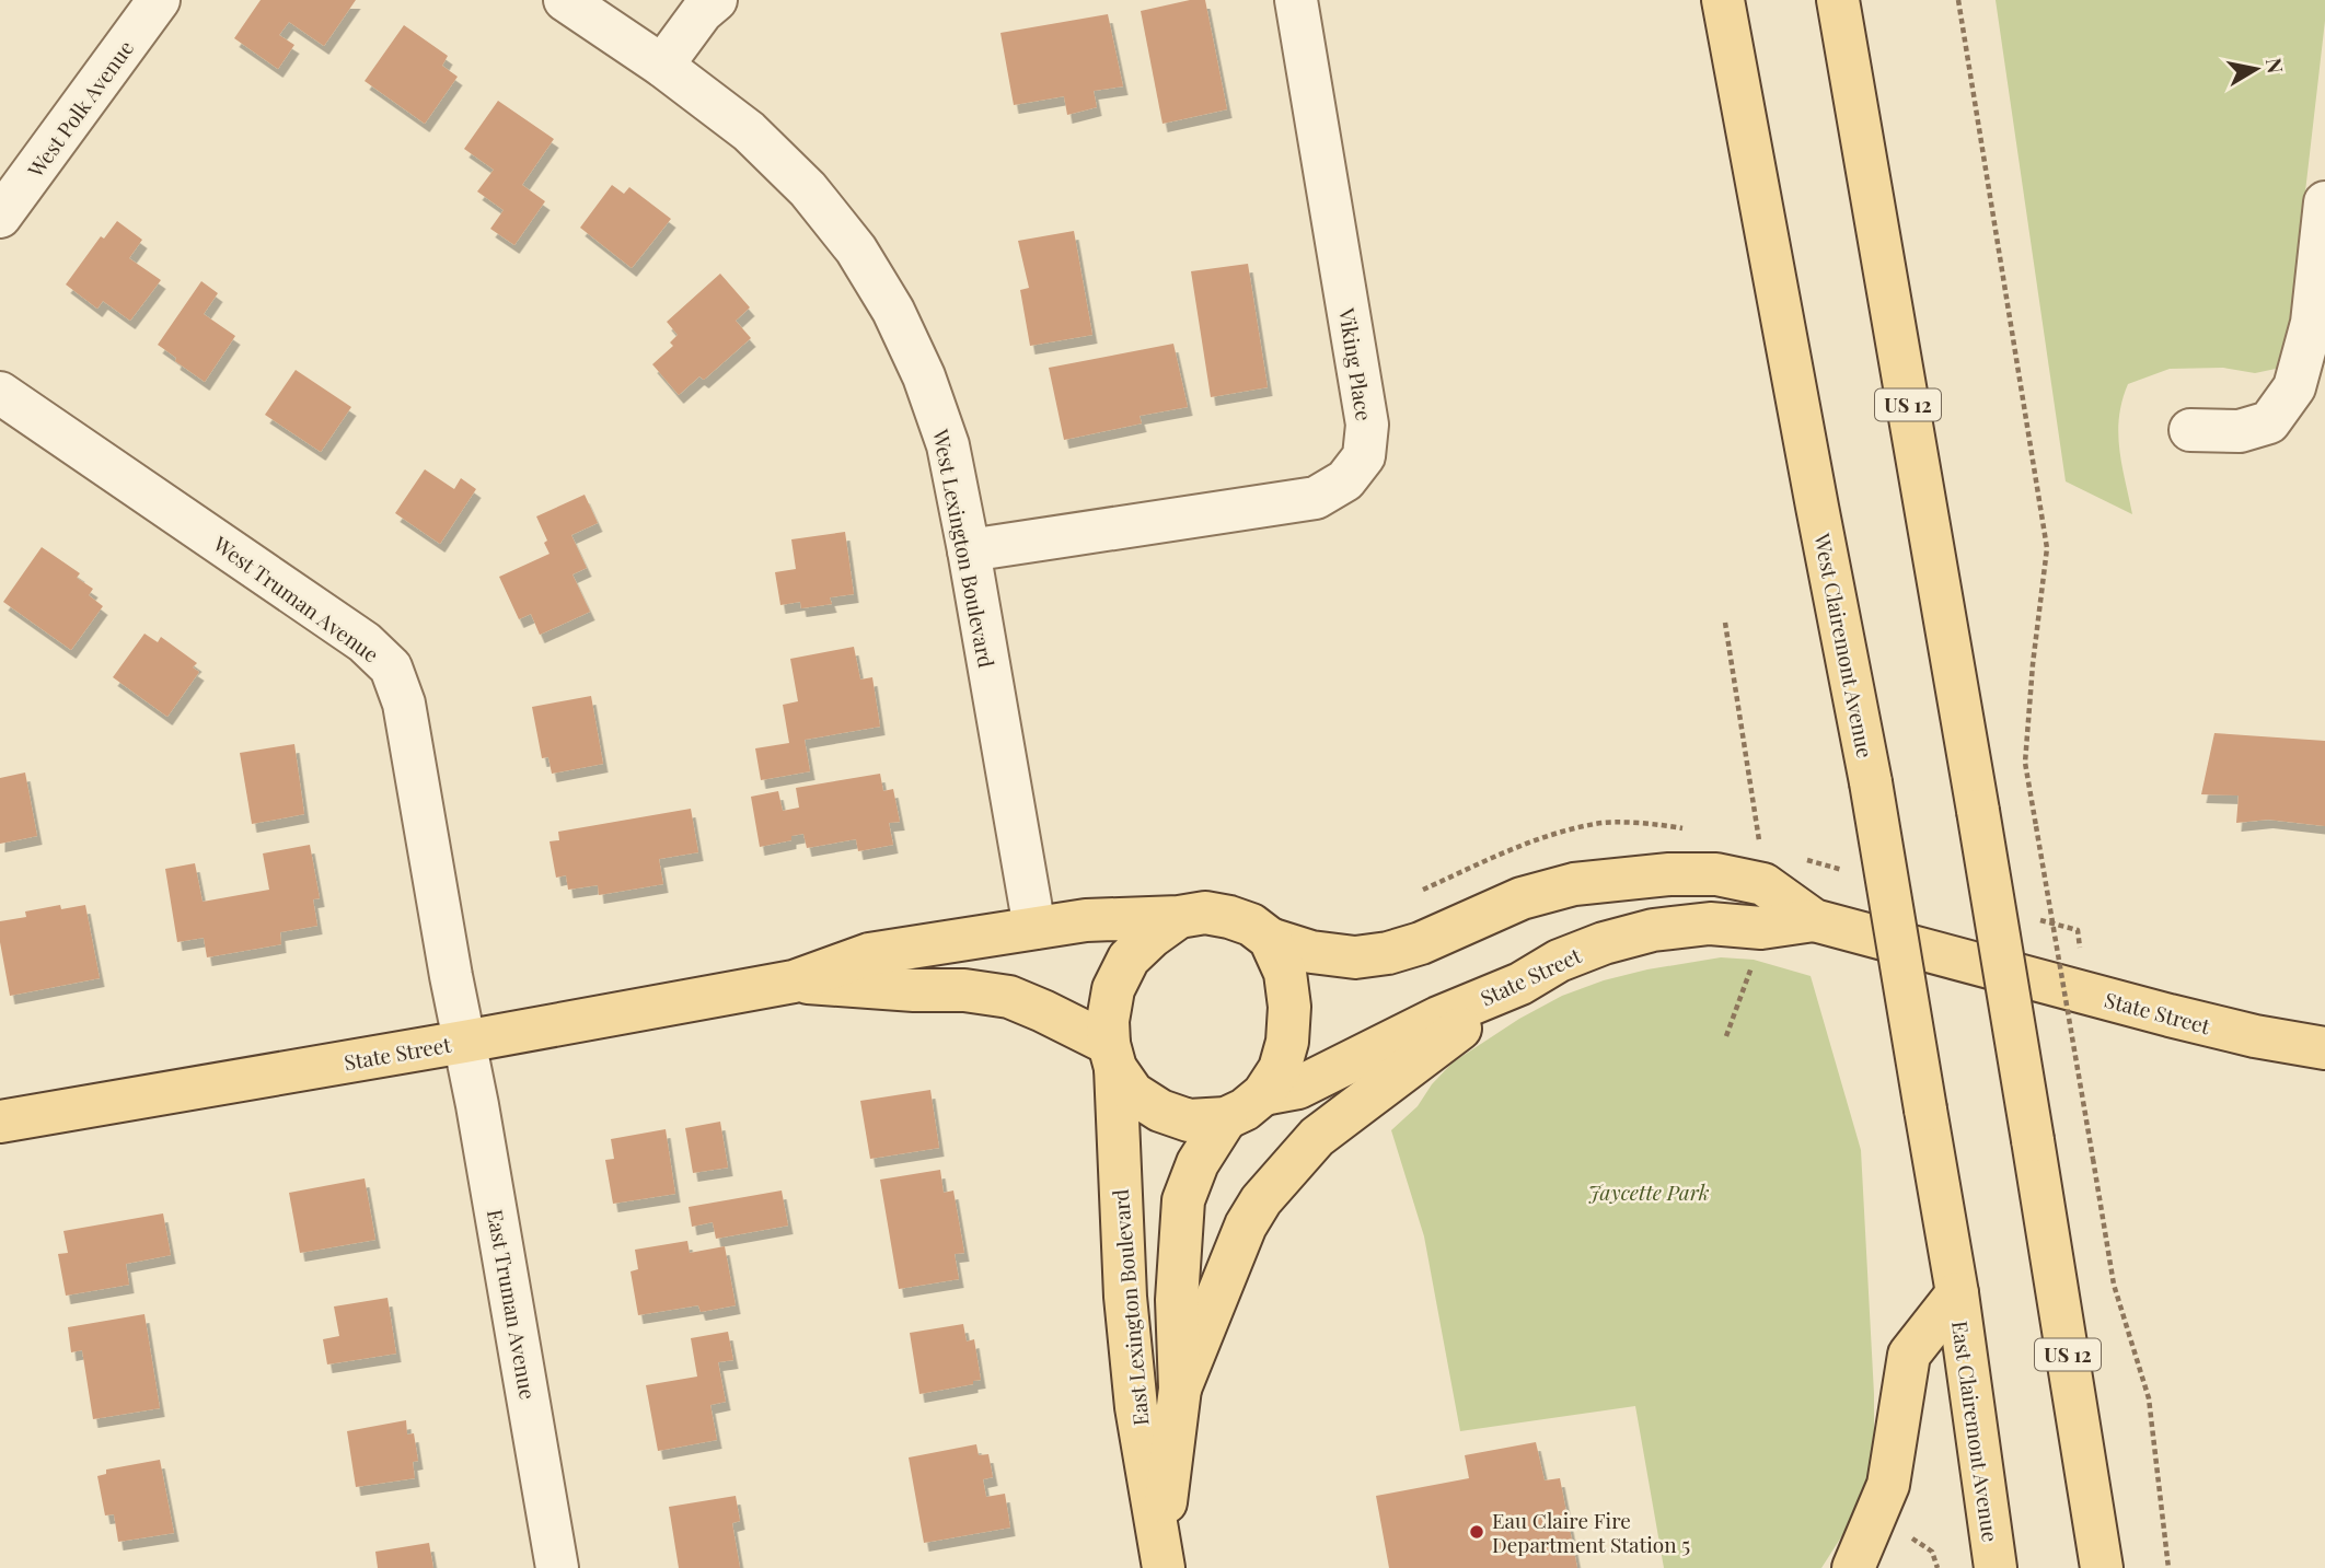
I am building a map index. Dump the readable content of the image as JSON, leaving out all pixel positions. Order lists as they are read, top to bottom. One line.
{"streets":{"main road":["US 12","West Clairemont Avenue","State Street","East Lexington Boulevard","East Clairemont Avenue"],"street":["West Polk Avenue","Viking Place","West Lexington Boulevard","West Truman Avenue","East Truman Avenue"]},"crossings":[["Viking Place","West Lexington Boulevard"],["West Lexington Boulevard","State Street"],["West Truman Avenue","State Street"],["West Truman Avenue","East Truman Avenue"],["West Clairemont Avenue","East Clairemont Avenue"],["State Street","East Truman Avenue"],["State Street","East Lexington Boulevard"]],"parks":["Jaycette Park"],"places":["Eau Claire Fire Department Station 5"],"north":"right"}
